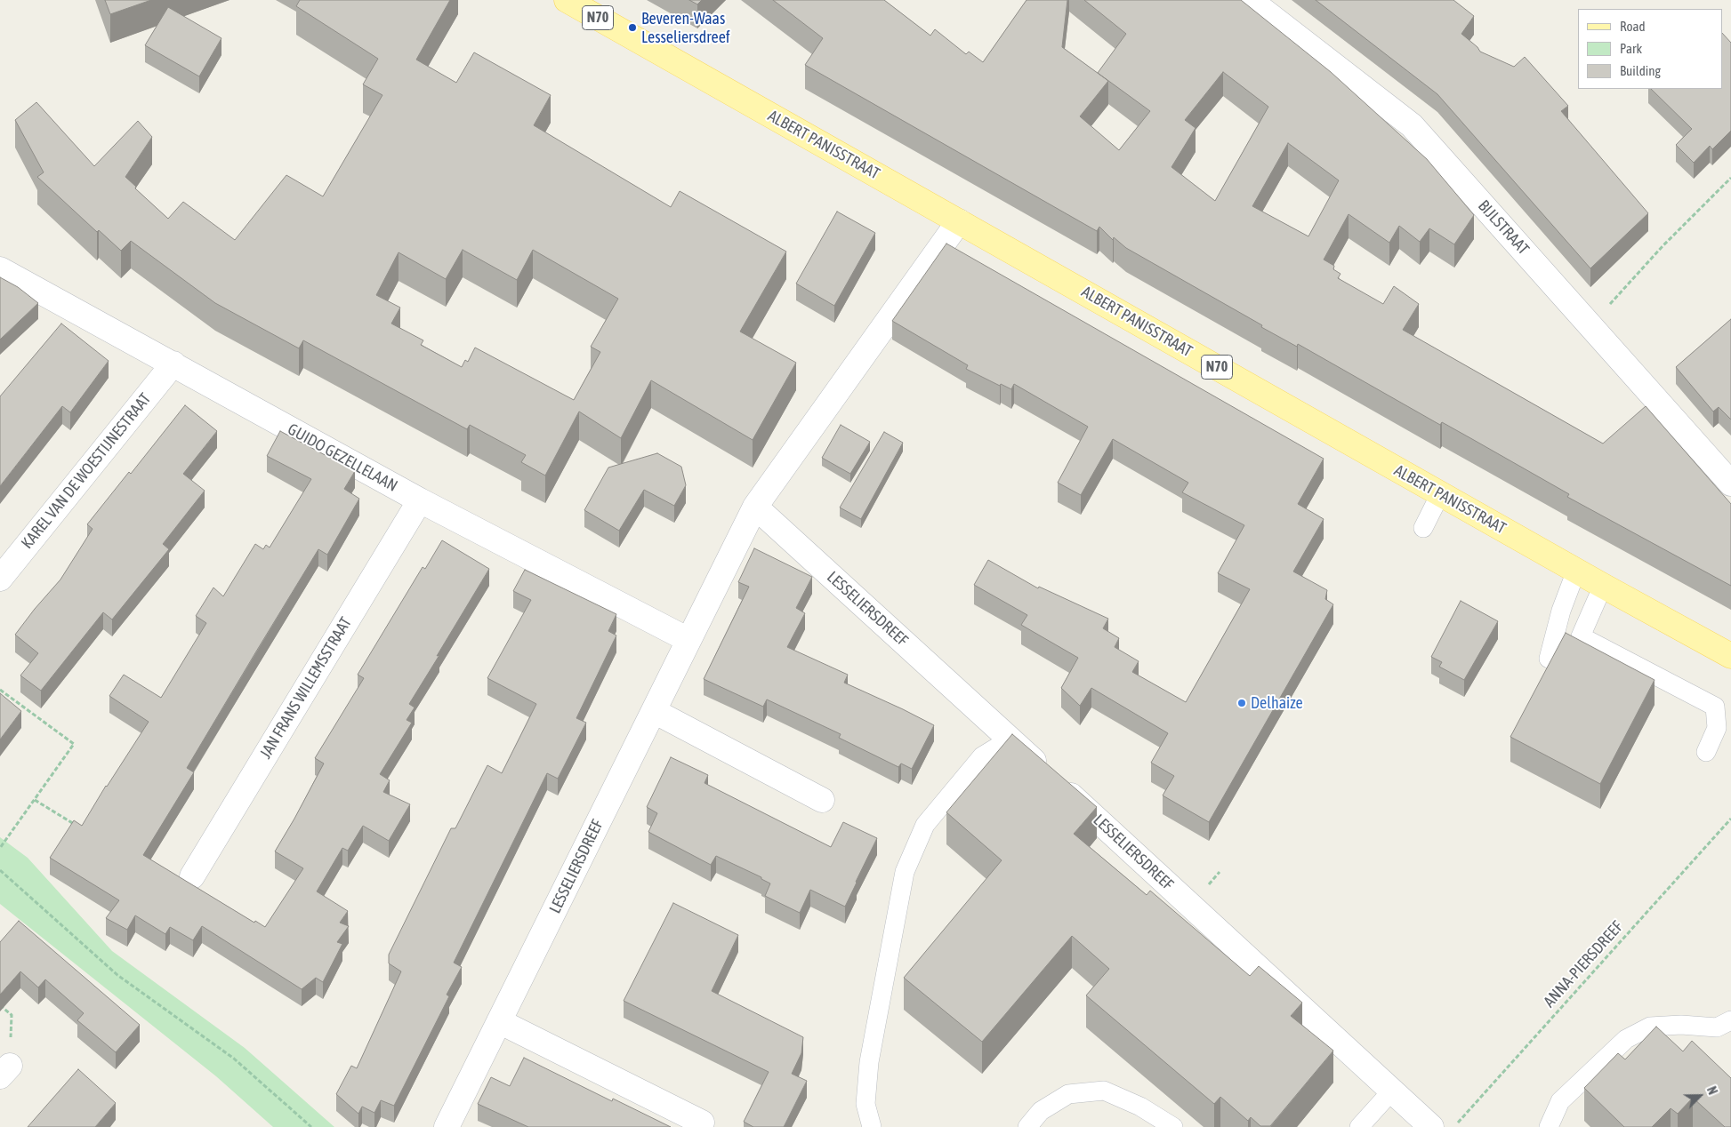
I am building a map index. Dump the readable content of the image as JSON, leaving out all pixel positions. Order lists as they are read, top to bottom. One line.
{"streets":{"main road":["N70","ALBERT PANISSTRAAT"],"street":["BIJLSTRAAT","GUIDO GEZELLELAAN","KAREL VAN DE WOESTIJNESTRAAT","LESSELIERSDREEF","JAN FRANS WILLEMSSTRAAT"],"path":["ANNA-PIERSDREEF"]},"crossings":[["ALBERT PANISSTRAAT","LESSELIERSDREEF"],["GUIDO GEZELLELAAN","KAREL VAN DE WOESTIJNESTRAAT"],["GUIDO GEZELLELAAN","LESSELIERSDREEF"],["GUIDO GEZELLELAAN","JAN FRANS WILLEMSSTRAAT"]],"places":["Beveren-Waas Lesseliersdreef","Delhaize"],"legend":["Road","Park","Building"],"north":"top right"}
